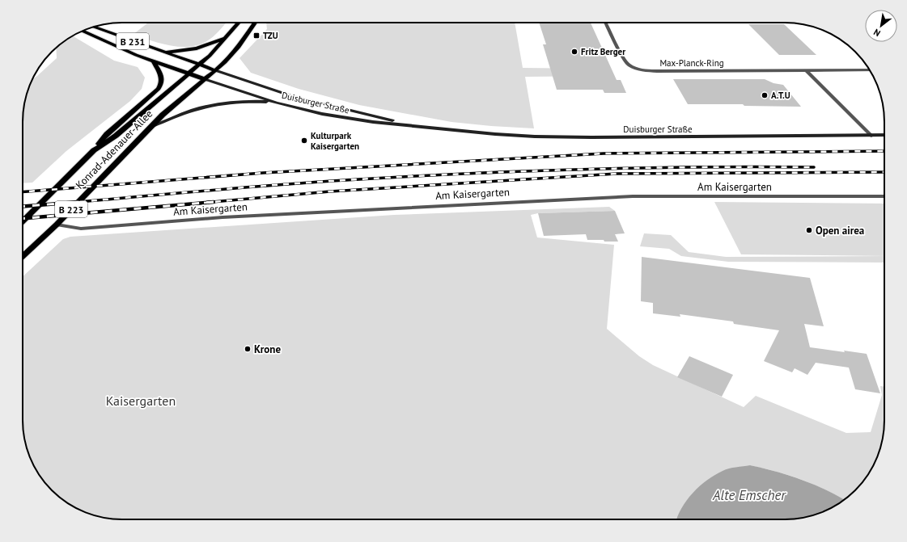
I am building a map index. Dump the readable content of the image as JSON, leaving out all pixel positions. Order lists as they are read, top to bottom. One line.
{"streets":{"main road":["B 231","Duisburger Straße","Konrad-Adenauer-Allee","B 223"],"street":["Max-Planck-Ring","Am Kaisergarten"]},"crossings":[["B 231","Duisburger Straße"],["B 231","Konrad-Adenauer-Allee"],["B 231","B 223"],["Duisburger Straße","Konrad-Adenauer-Allee"],["Duisburger Straße","B 223"],["Konrad-Adenauer-Allee","Am Kaisergarten"],["Konrad-Adenauer-Allee","B 223"]],"water":["Alte Emscher"],"parks":["Kaisergarten"],"places":{"transit":["TZU"],"other":["Fritz Berger","A.T.U","Kulturpark Kaisergarten","Open airea","Krone"]},"north":"bottom left"}
